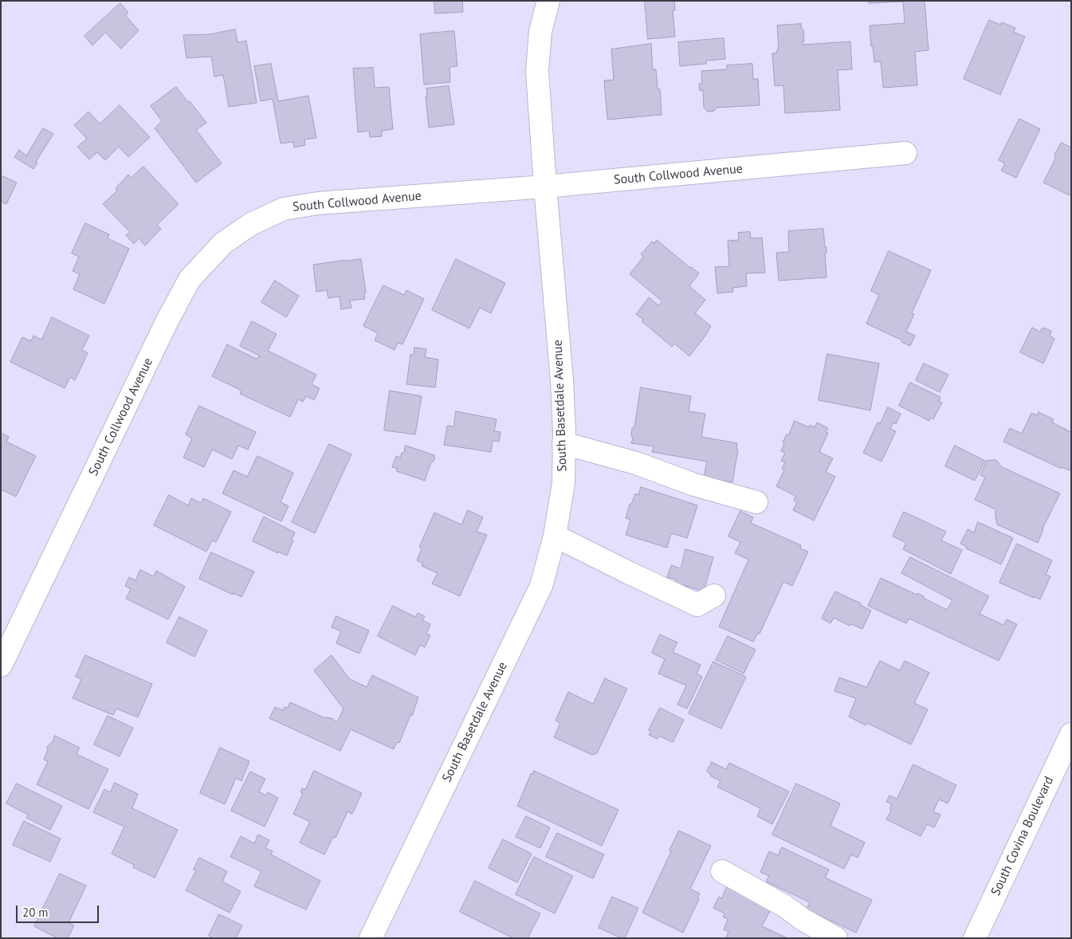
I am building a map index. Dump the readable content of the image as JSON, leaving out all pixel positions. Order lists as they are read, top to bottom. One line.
{"streets":{"street":["South Collwood Avenue","South Basetdale Avenue","South Covina Boulevard"]},"crossings":[["South Collwood Avenue","South Basetdale Avenue"]],"scale_bar":"20 m"}
